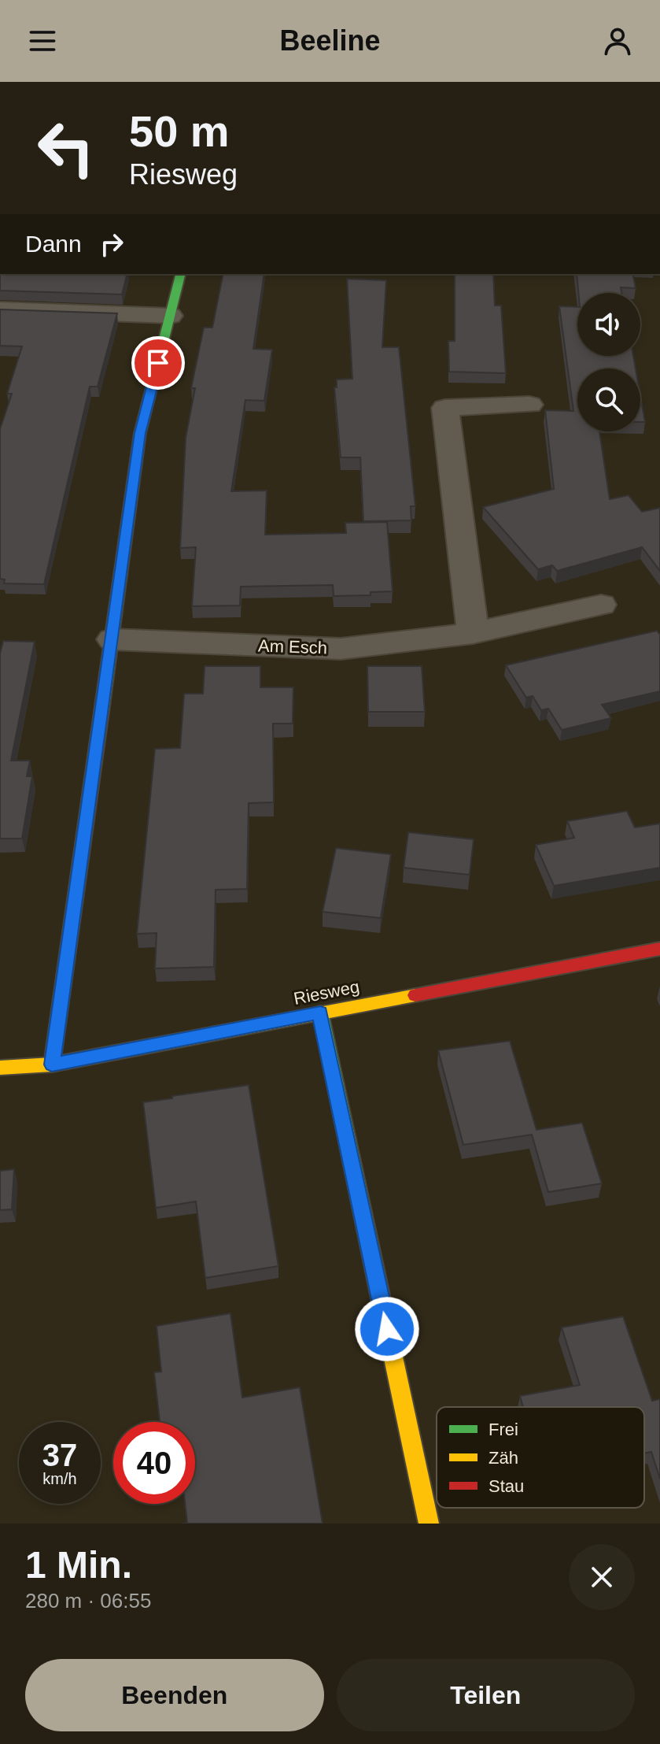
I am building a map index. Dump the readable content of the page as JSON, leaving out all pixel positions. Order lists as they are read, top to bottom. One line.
{"streets":{"street":["Am Esch","Riesweg"]},"legend":["Frei","Zäh","Stau"],"page":{"header":"Beeline","turn":["50 m","Riesweg"],"then":"Dann","speed":"37 km/h","limit":"40","heading":["1 Min.","280 m · 06:55"],"buttons":["Beenden","Teilen"]}}
